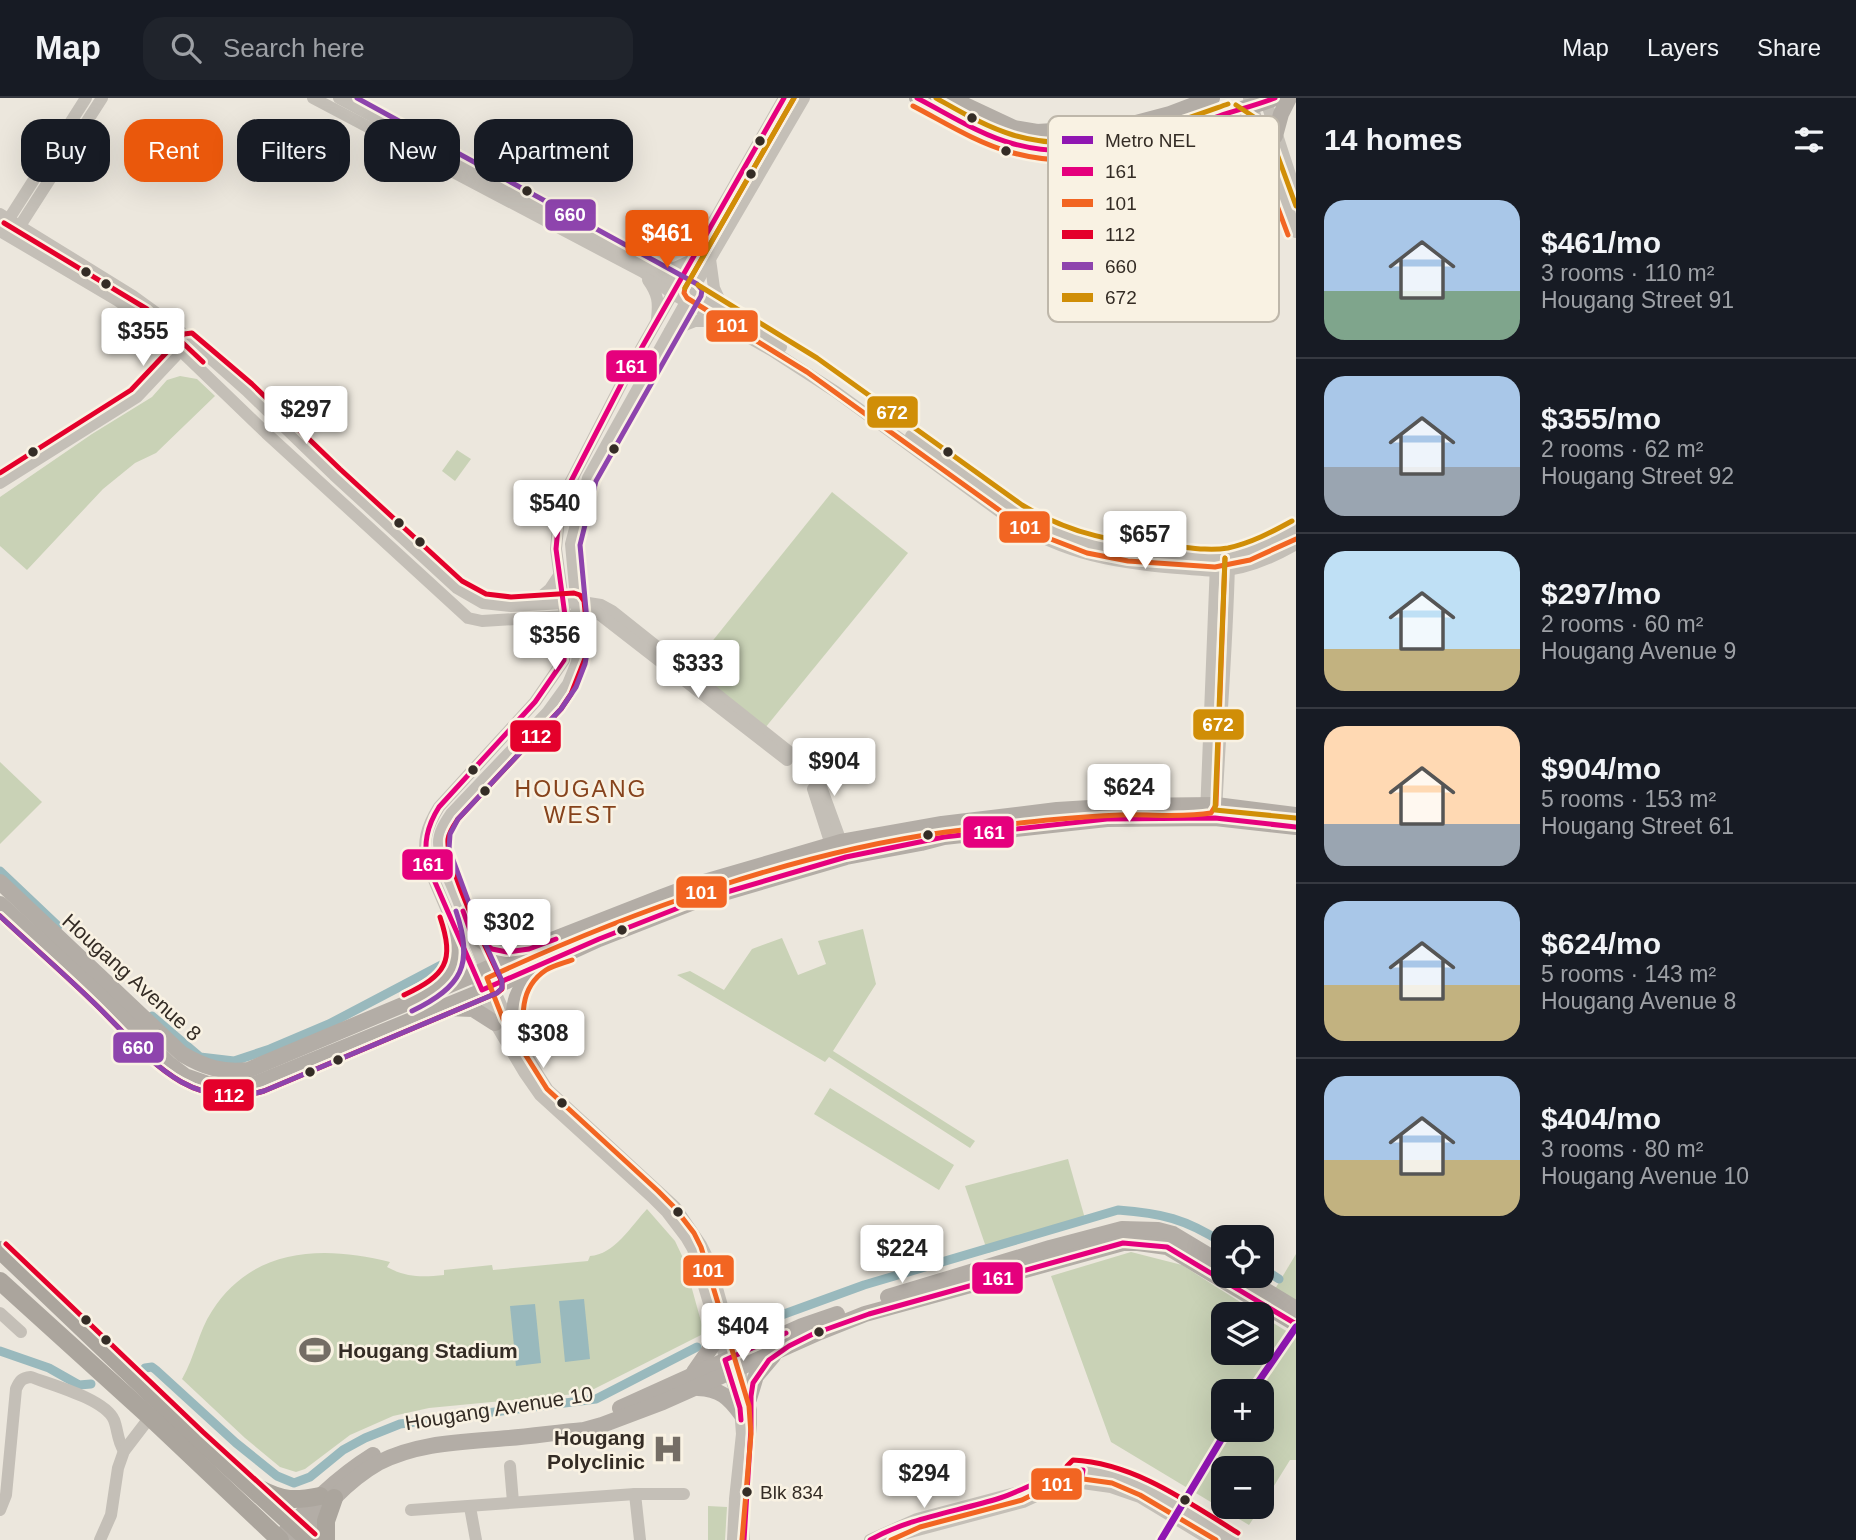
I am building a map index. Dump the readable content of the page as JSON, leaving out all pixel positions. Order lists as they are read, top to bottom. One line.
{"streets":{"main road":["Hougang Avenue 8","Hougang Avenue 10"]},"districts":["HOUGANG WEST"],"places":{"sports":["Hougang Stadium"],"hospital":["Hougang Polyclinic"],"other":["Blk 834"]},"lines":["transit line 161","transit line 101","transit line 660","transit line 672","transit line 112","metro line NEL"],"legend":["Metro NEL","161","101","112","660","672"],"page":{"header":"Map","search":"Search here","nav":["Map","Layers","Share"],"heading":"14 homes","chip":["Buy","Rent","Filters","New","Apartment"],"list":[{"name":"$461/mo","note":"3 rooms · 110 m² · Hougang Street 91"},{"name":"$355/mo","note":"2 rooms · 62 m² · Hougang Street 92"},{"name":"$297/mo","note":"2 rooms · 60 m² · Hougang Avenue 9"},{"name":"$904/mo","note":"5 rooms · 153 m² · Hougang Street 61"},{"name":"$624/mo","note":"5 rooms · 143 m² · Hougang Avenue 8"},{"name":"$404/mo","note":"3 rooms · 80 m² · Hougang Avenue 10"}],"price":["$461","$355","$297","$540","$657","$356","$333","$904","$624","$302","$308","$224","$404","$294"],"map_buttons":["+","−"]}}
